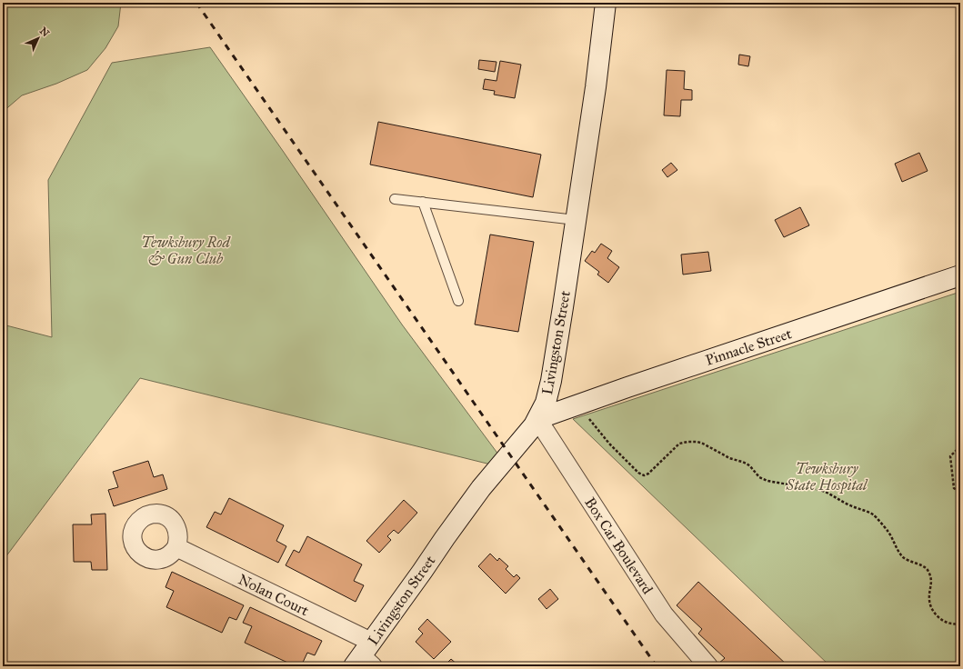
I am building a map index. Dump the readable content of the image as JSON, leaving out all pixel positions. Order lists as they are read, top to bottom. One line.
{"streets":{"street":["Livingston Street","Pinnacle Street","Box Car Boulevard","Nolan Court"]},"crossings":[["Livingston Street","Pinnacle Street"],["Livingston Street","Box Car Boulevard"],["Livingston Street","Nolan Court"],["Pinnacle Street","Box Car Boulevard"]],"parks":["Tewksbury Rod & Gun Club","Tewksbury State Hospital"],"north":"top right"}
